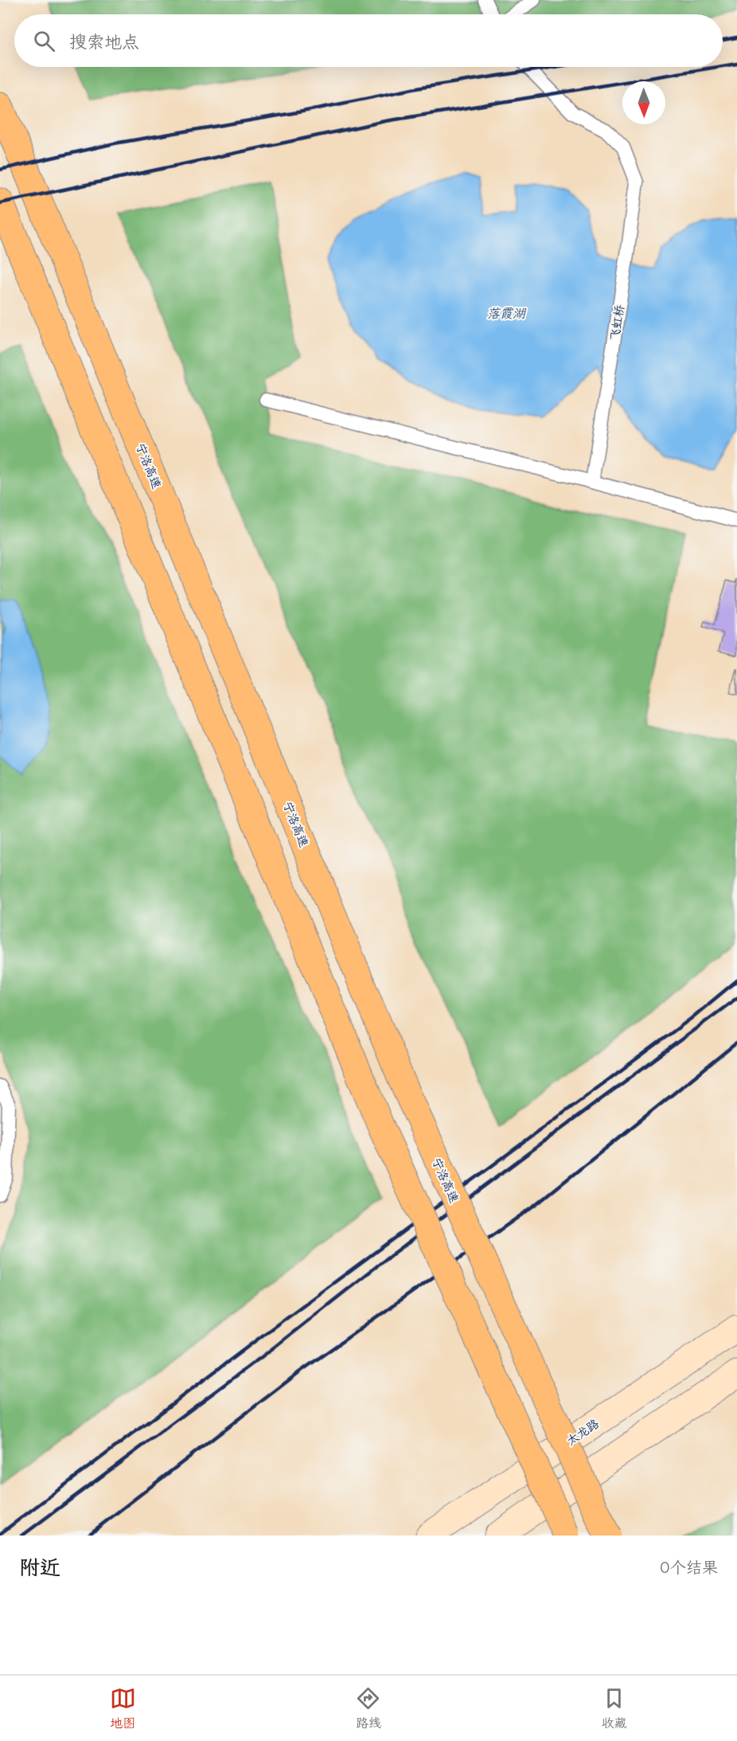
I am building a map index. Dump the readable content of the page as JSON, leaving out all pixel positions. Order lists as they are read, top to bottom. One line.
{"streets":{"highway":["宁洛高速"],"main road":["太龙路"],"lane":["飞虹桥"]},"water":["落霞湖"],"north":"bottom","page":{"search":"搜索地点","heading":["附近","0个结果"],"nav":["地图","路线","收藏"]}}
